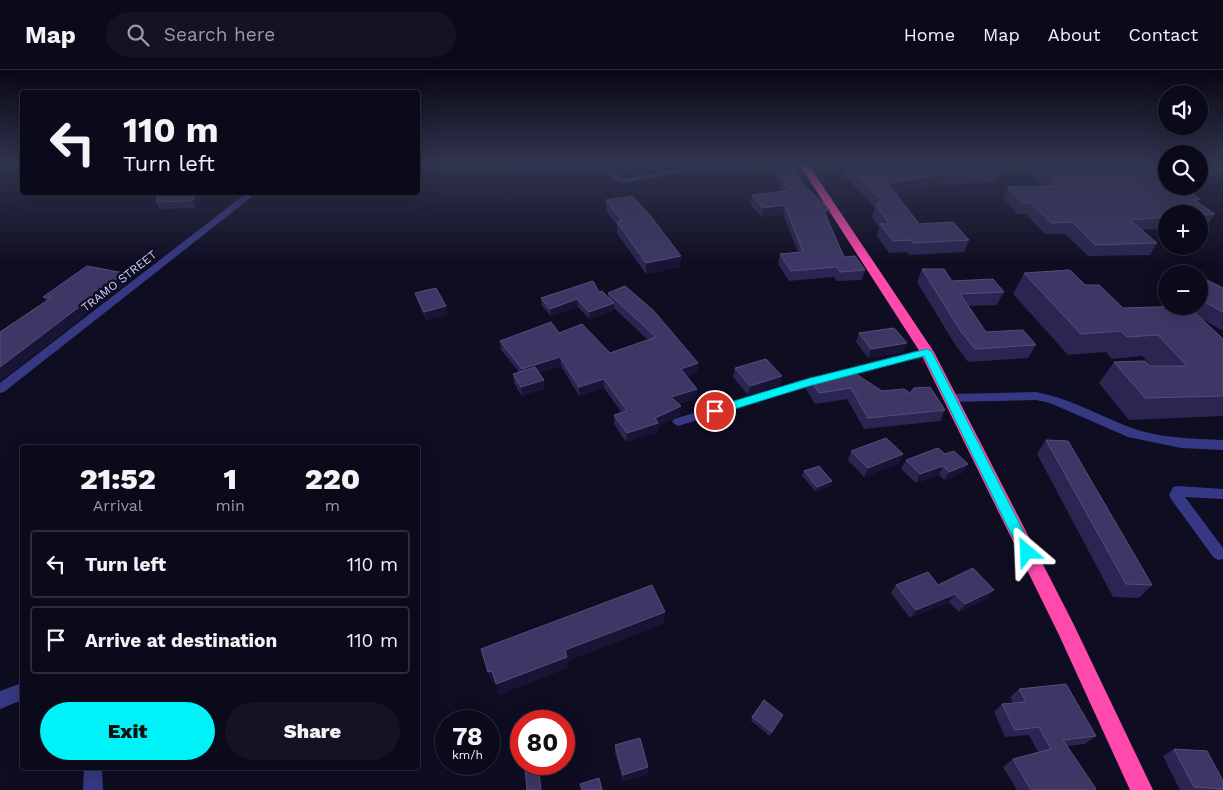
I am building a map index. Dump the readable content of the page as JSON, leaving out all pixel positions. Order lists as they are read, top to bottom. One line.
{"streets":{"street":["TRAMO STREET"]},"page":{"header":"Map","search":"Search here","nav":["Home","Map","About","Contact"],"map_buttons":["+","−"],"turn":["110 m","Turn left"],"eta":["21:52","Arrival","1","min","220","m"],"list":[{"name":"Turn left","value":"110 m"},{"name":"Arrive at destination","value":"110 m"}],"buttons":["Exit","Share"],"speed":"78 km/h","limit":"80"}}
